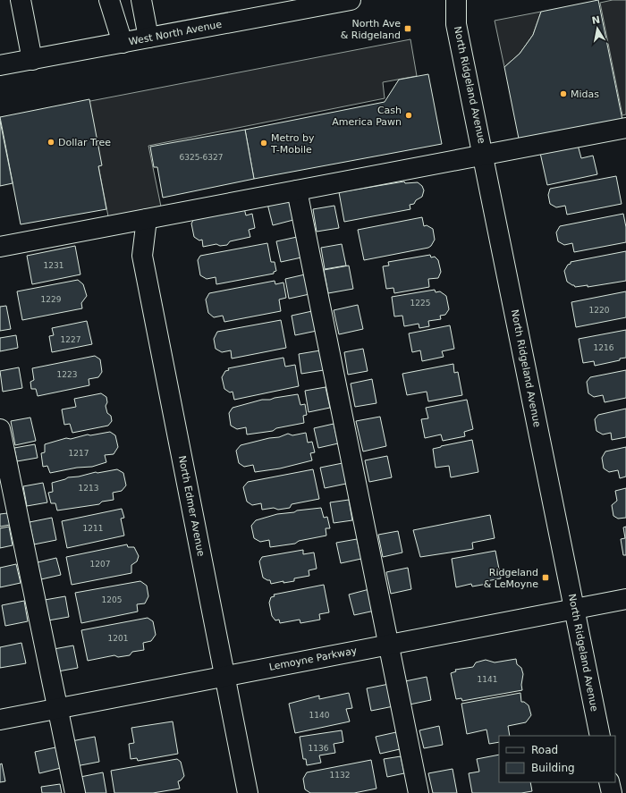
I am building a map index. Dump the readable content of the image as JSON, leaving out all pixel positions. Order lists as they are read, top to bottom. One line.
{"streets":{"street":["West North Avenue","North Ridgeland Avenue","North Edmer Avenue","Lemoyne Parkway"]},"crossings":[["North Ridgeland Avenue","Lemoyne Parkway"],["North Edmer Avenue","Lemoyne Parkway"]],"places":{"transit":["North Ave & Ridgeland","Ridgeland & LeMoyne"],"other":["Midas","Cash America Pawn","Dollar Tree","Metro by T-Mobile"]},"house_numbers":["6325-6327","1231","1229","1225","1220","1227","1216","1223","1217","1213","1211","1207","1205","1201","1141","1140","1136","1132"],"legend":["Road","Building"],"north":"top"}
